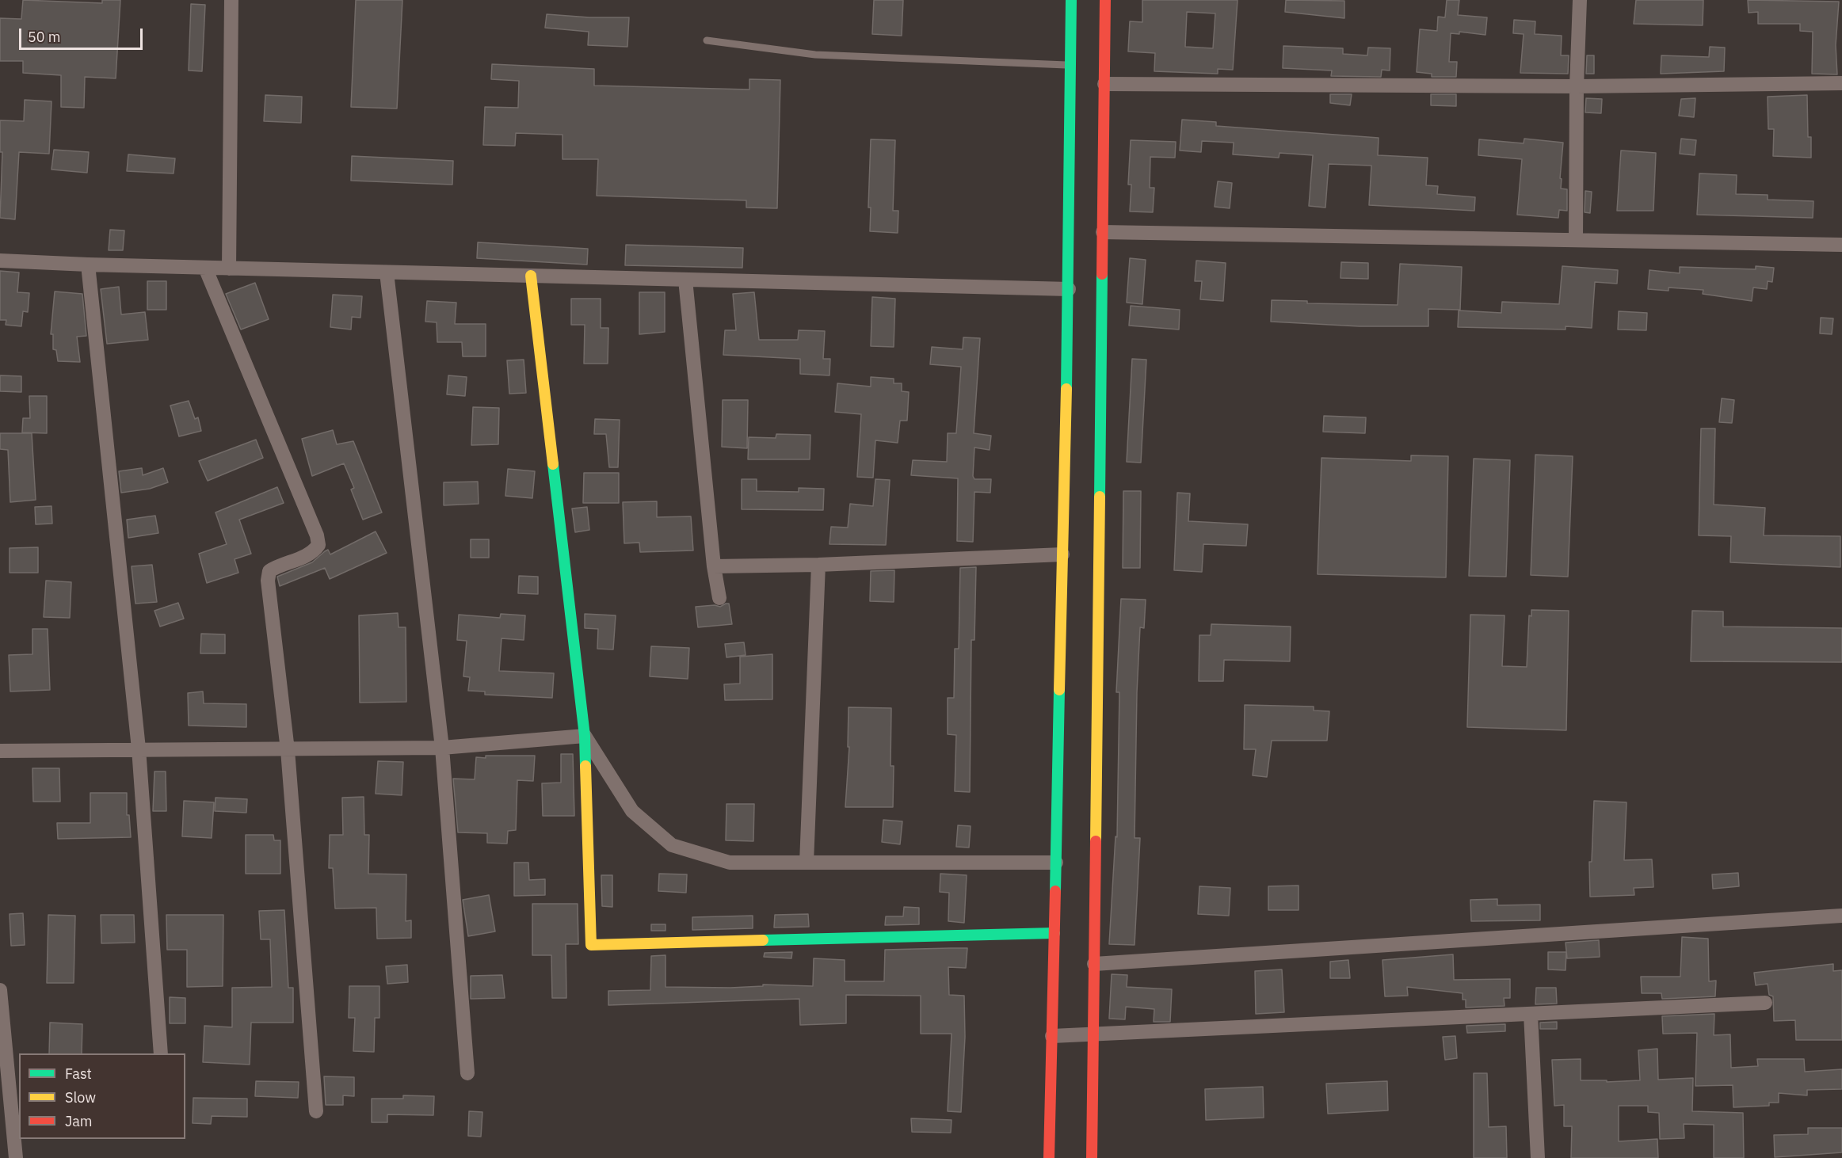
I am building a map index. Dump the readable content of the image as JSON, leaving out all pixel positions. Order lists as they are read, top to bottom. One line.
{"legend":["Fast","Slow","Jam"],"scale_bar":"50 m"}
